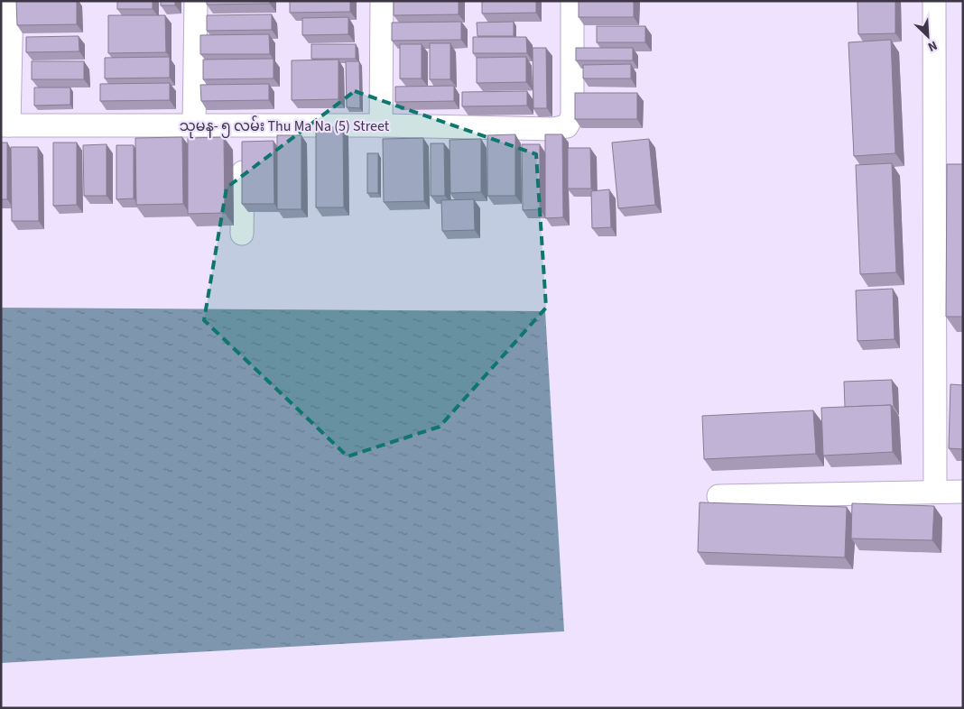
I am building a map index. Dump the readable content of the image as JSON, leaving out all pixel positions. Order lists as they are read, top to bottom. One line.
{"streets":{"street":["သုမန- ၅ လမ်း Thu Ma Na (5) Street"]},"north":"bottom right"}
